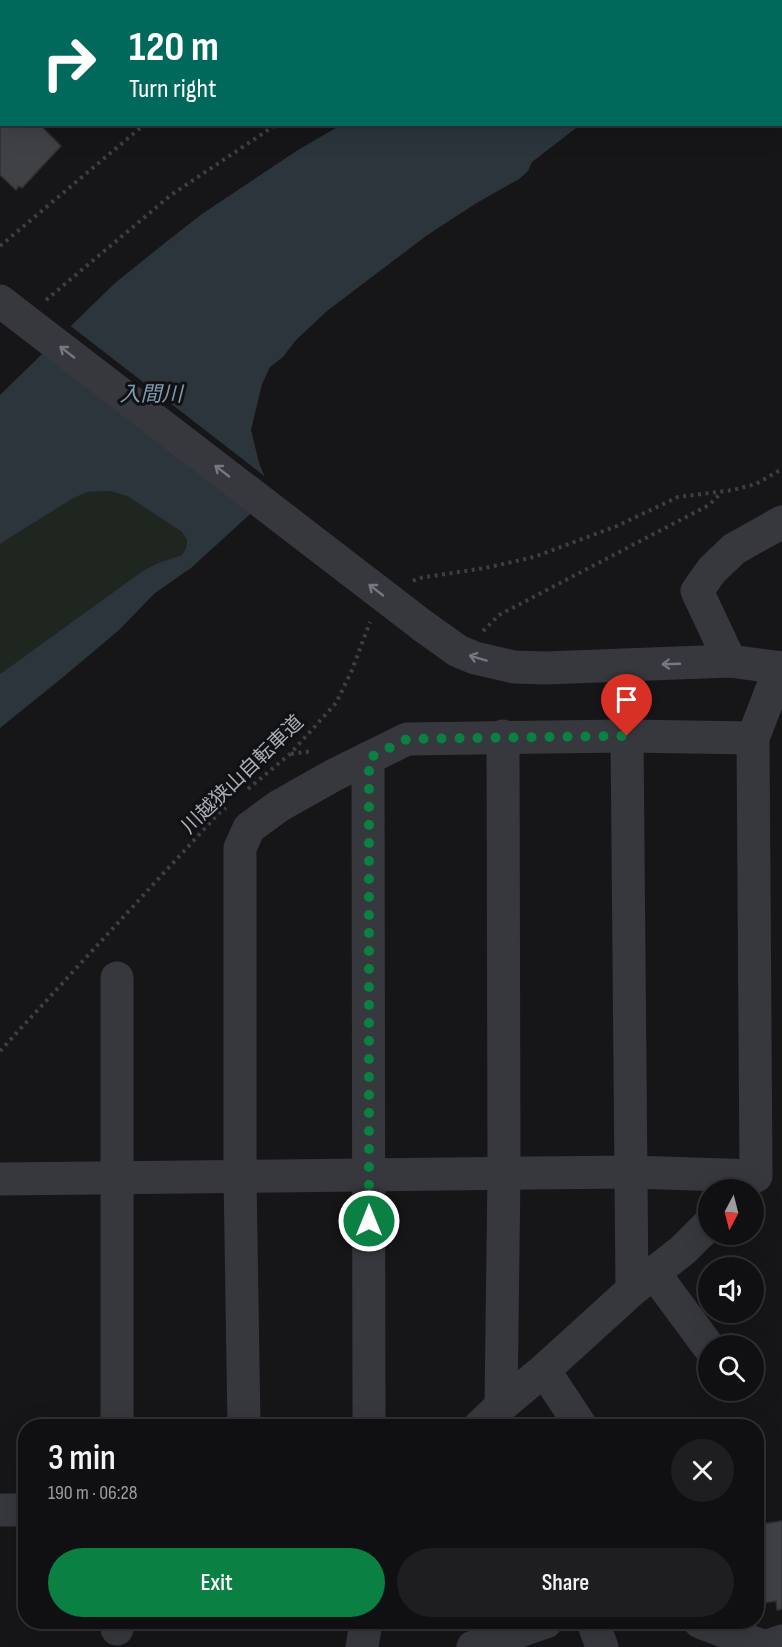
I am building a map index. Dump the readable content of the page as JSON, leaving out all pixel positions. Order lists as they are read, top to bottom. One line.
{"streets":{"path":["川越狭山自転車道"]},"water":["入間川"],"north":"bottom","page":{"turn":["120 m","Turn right"],"heading":["3 min","190 m · 06:28"],"buttons":["Exit","Share"]}}
